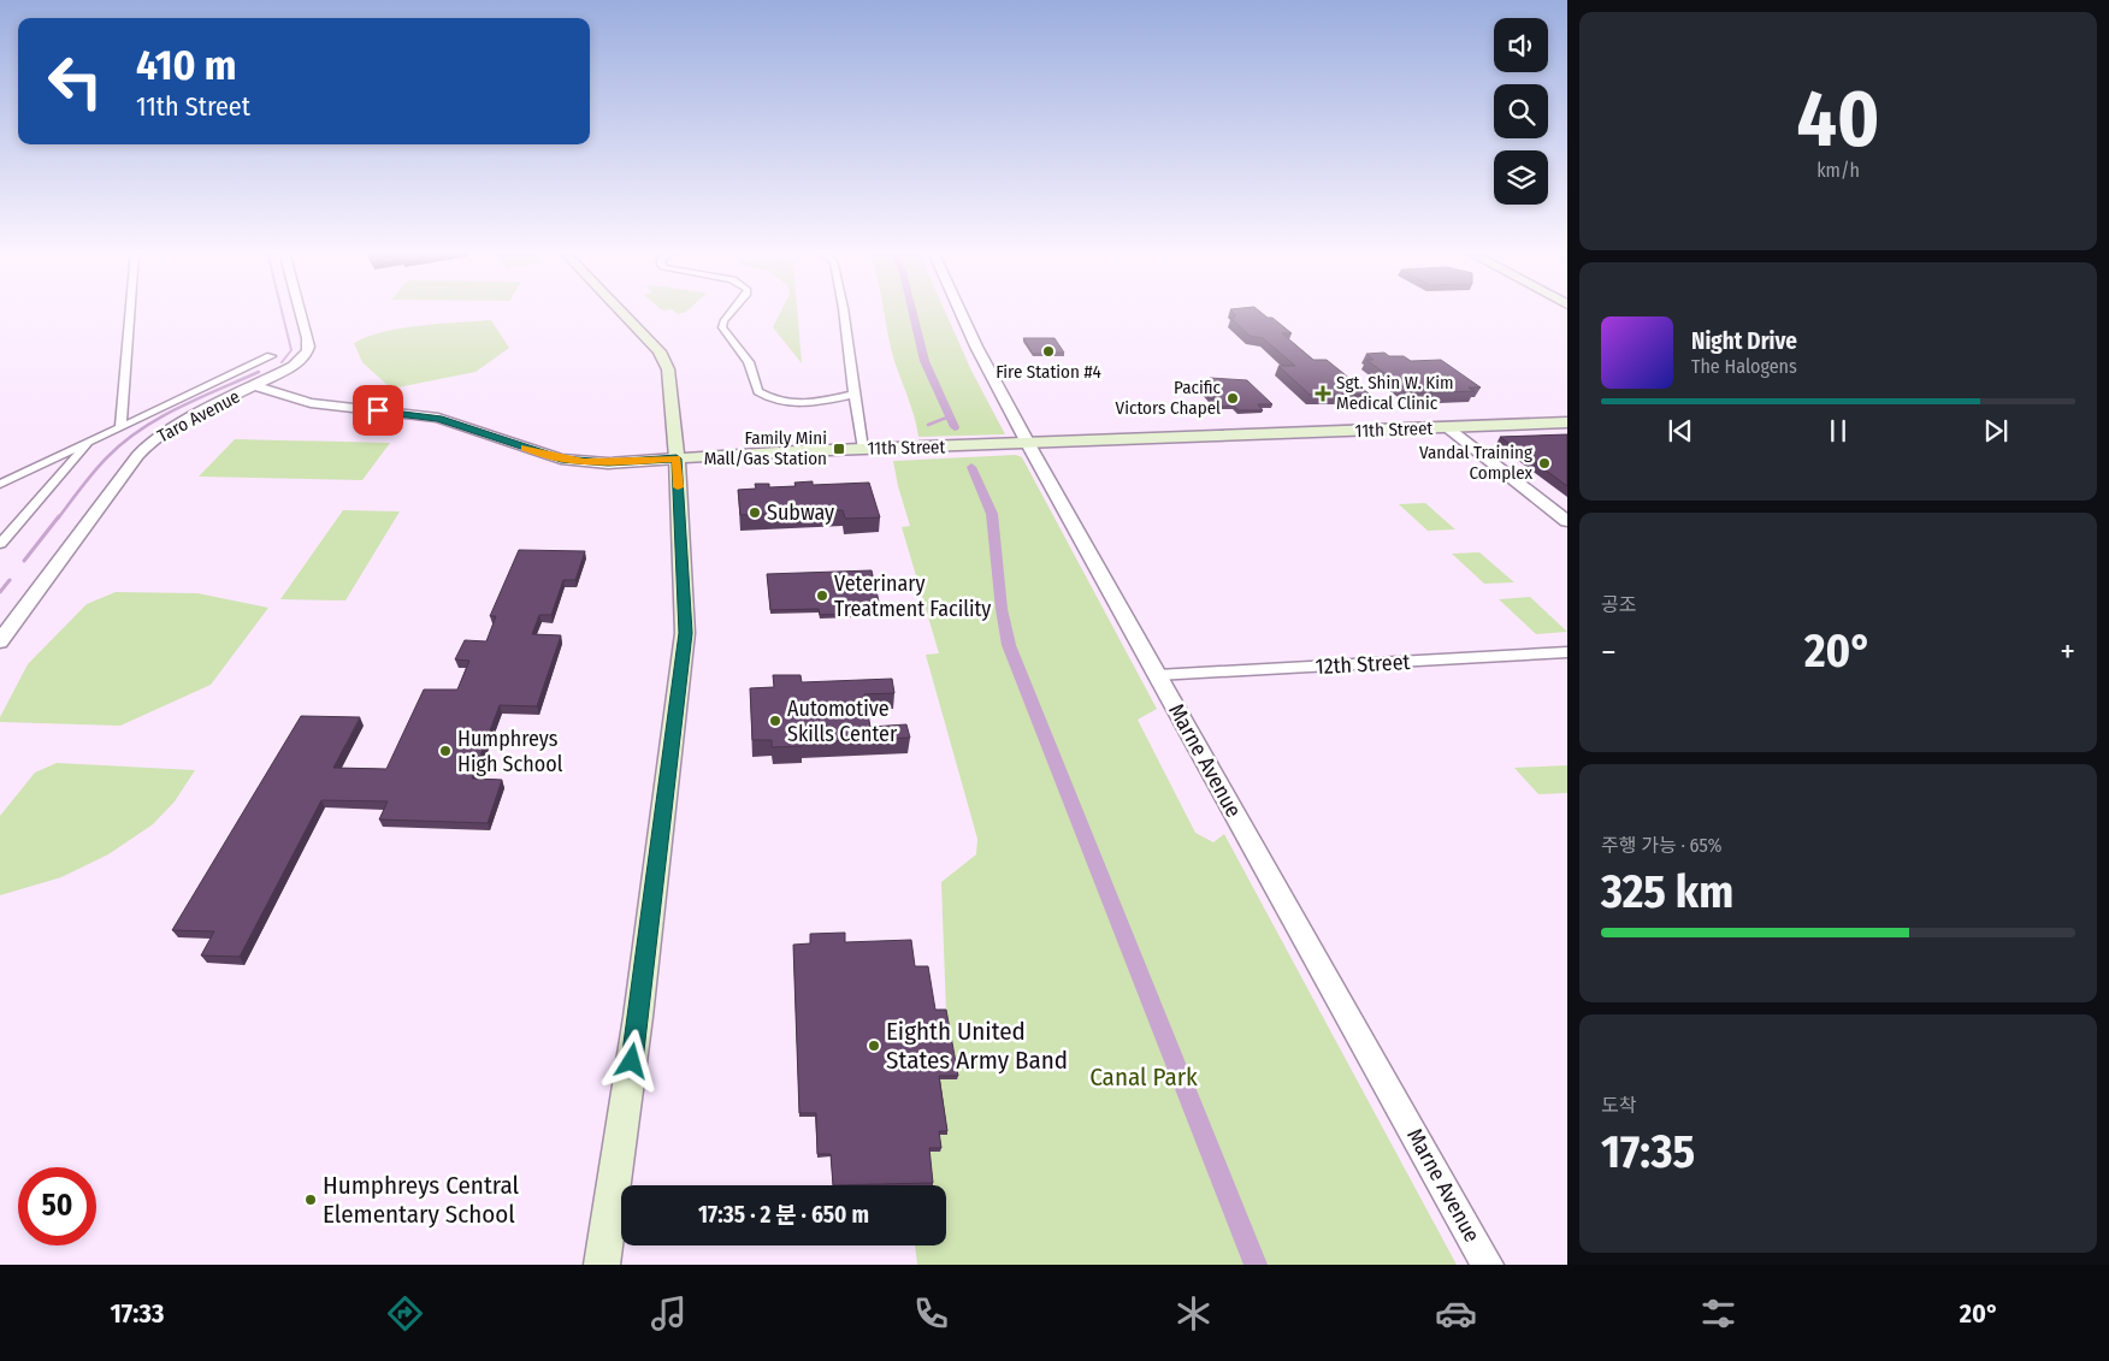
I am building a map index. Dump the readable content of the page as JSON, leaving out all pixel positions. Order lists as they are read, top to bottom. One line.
{"streets":{"main road":["11th Street"],"street":["Taro Avenue","12th Street","Marne Avenue"]},"crossings":[["Taro Avenue","11th Street"],["11th Street","Marne Avenue"],["12th Street","Marne Avenue"]],"parks":["Canal Park"],"places":{"other":["Fire Station #4","Pacific Victors Chapel","Vandal Training Complex","Subway","Veterinary Treatment Facility","Automotive Skills Center","Humphreys High School","Eighth United States Army Band","Humphreys Central Elementary School"],"health":["Sgt. Shin W. Kim Medical Clinic"],"transit":["Family Mini Mall/Gas Station"]},"page":{"tile":[["40","km/h"],"공조",["주행 가능 · 65%","325 km"],["도착","17:35"]],"turn":["410 m","11th Street"],"song":["Night Drive","The Halogens"],"heat":["−","20°","+"],"limit":"50","trip":"17:35 · 2 분 · 650 m","tabs":["17:33","20°"]}}
